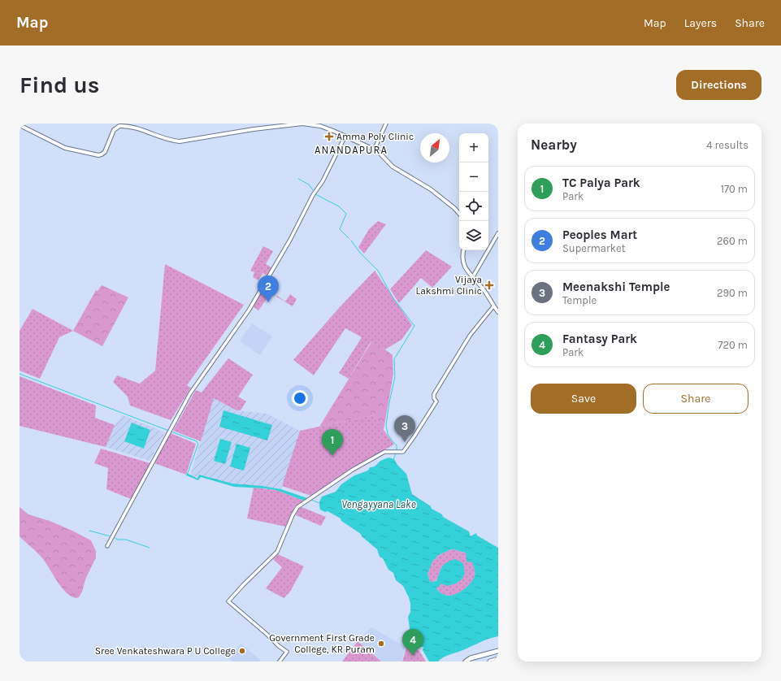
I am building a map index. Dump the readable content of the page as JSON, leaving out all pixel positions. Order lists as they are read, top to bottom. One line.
{"districts":["ANANDAPURA"],"water":["Vengayyana Lake"],"places":{"health":["Amma Poly Clinic","Vijaya Lakshmi Clinic"],"other":["Government First Grade College, KR Puram","Sree Venkateshwara P U College"]},"north":"top right","page":{"header":"Map","nav":["Map","Layers","Share"],"buttons":["Directions",["Save","Share"]],"title":"Find us","heading":["Nearby","4 results"],"map_buttons":["+","−"],"list":[{"mark":"1","name":"TC Palya Park","note":"Park","value":"170 m"},{"mark":"2","name":"Peoples Mart","note":"Supermarket","value":"260 m"},{"mark":"3","name":"Meenakshi Temple","note":"Temple","value":"290 m"},{"mark":"4","name":"Fantasy Park","note":"Park","value":"720 m"}],"pins":["2","3","1","4"]}}
